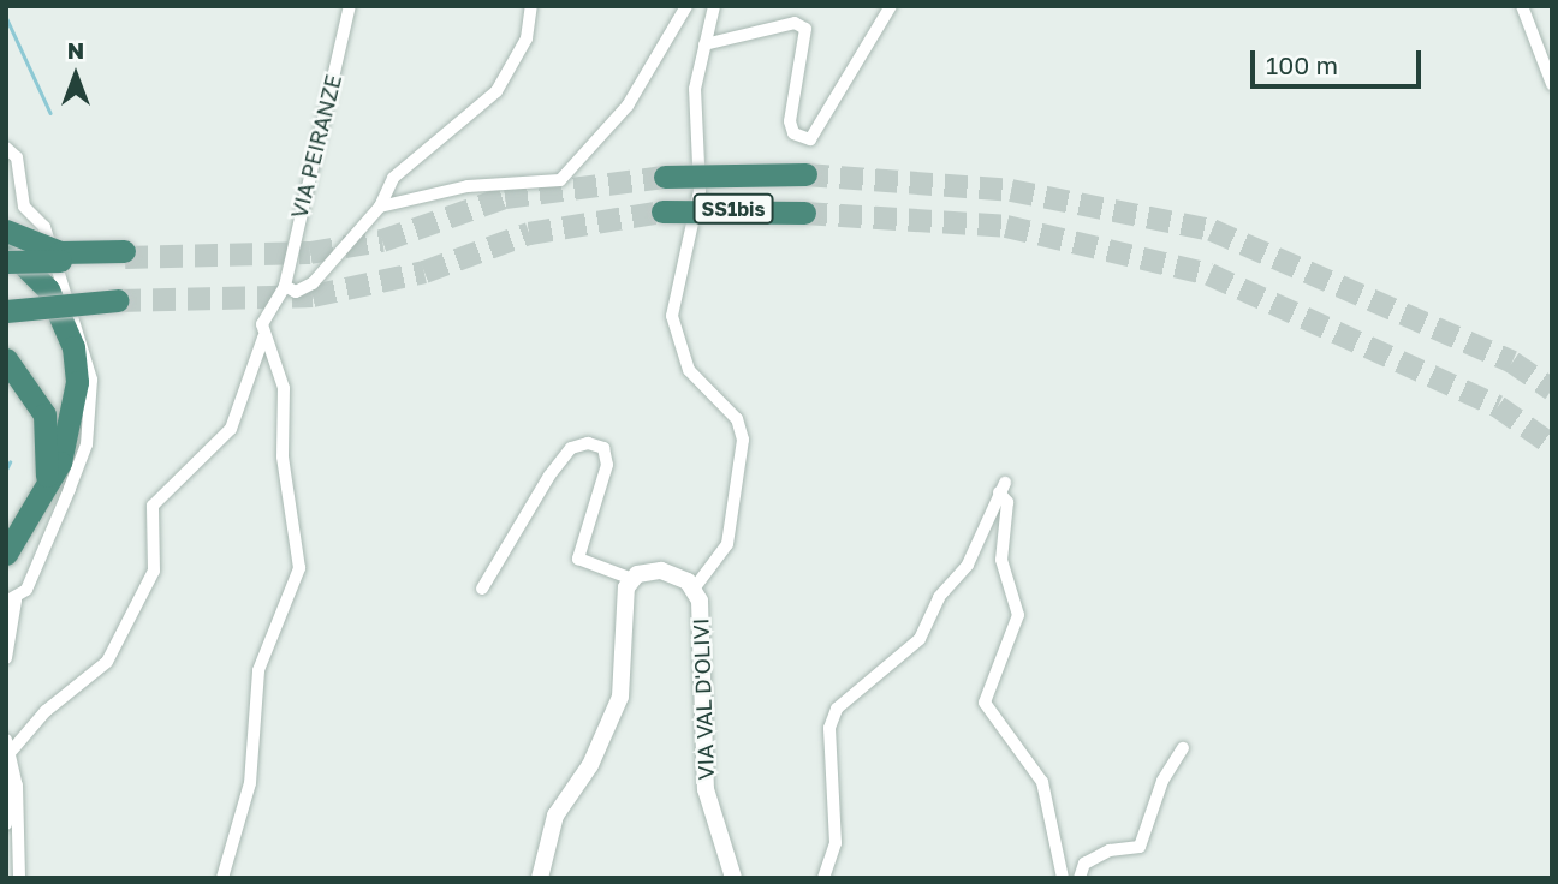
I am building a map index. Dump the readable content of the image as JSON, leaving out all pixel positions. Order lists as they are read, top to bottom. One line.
{"streets":{"highway":["SS1bis"],"street":["VIA PEIRANZE","VIA VAL D'OLIVI"]},"scale_bar":"100 m","north":"top"}
